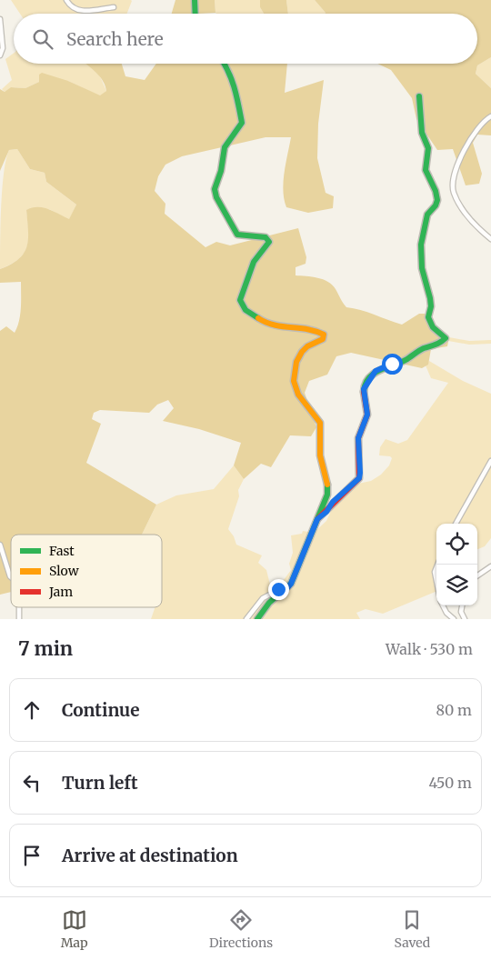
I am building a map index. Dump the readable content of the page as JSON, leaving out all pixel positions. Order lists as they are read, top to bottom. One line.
{"legend":["Fast","Slow","Jam"],"page":{"search":"Search here","heading":["7 min","Walk · 530 m"],"list":[["Continue","80 m"],["Turn left","450 m"],"Arrive at destination"],"nav":["Map","Directions","Saved"]}}
